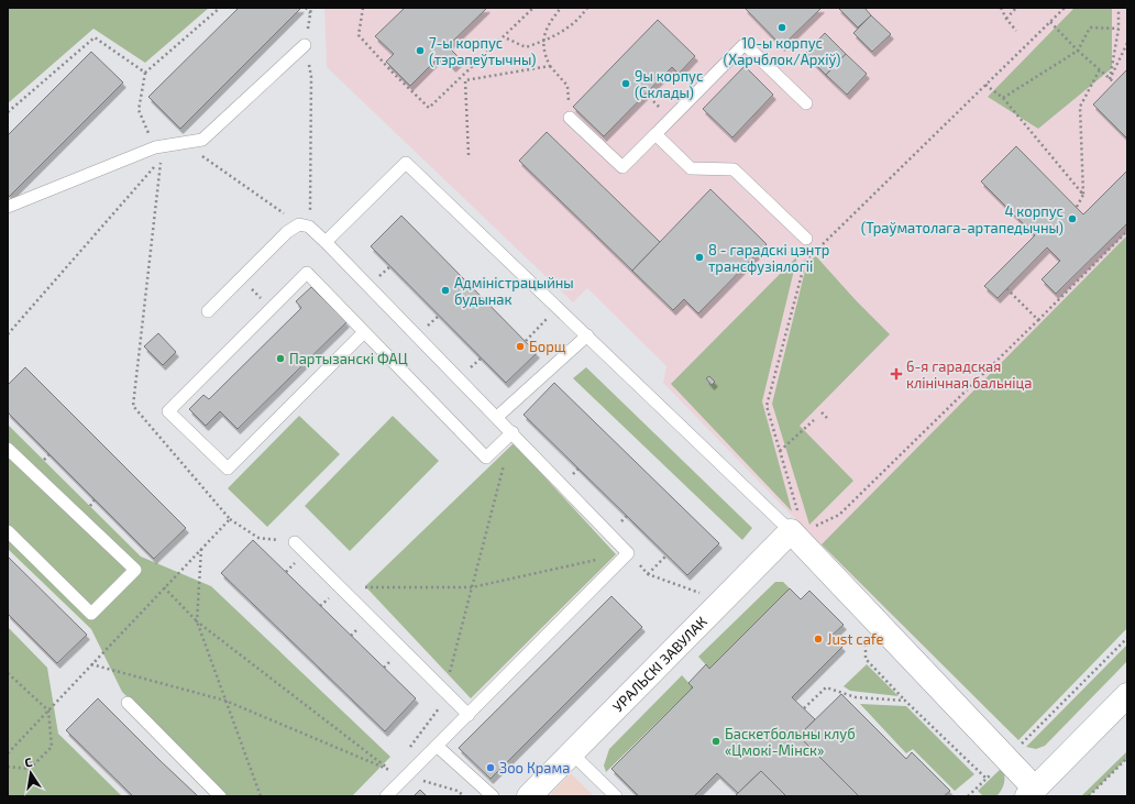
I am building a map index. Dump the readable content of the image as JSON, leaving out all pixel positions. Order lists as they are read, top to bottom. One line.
{"streets":{"street":["УРАЛЬСКІ ЗАВУЛАК"]},"places":{"other":["10-ы корпус (Харчблок/Архіў)","7-ы корпус (тэрапеўтычны)","9ы корпус (Склады)","4 корпус (Траўматолага-артапедычны)","8 - гарадскі цэнтр трансфузіялогіі","Адміністрацыйны будынак","Борщ","Партызанскі ФАЦ","Just cafe","Баскетбольны клуб «Цмокі-Мінск»","Зоо Крама"],"health":["6-я гарадская клінічная бальніца"]},"north":"top"}
